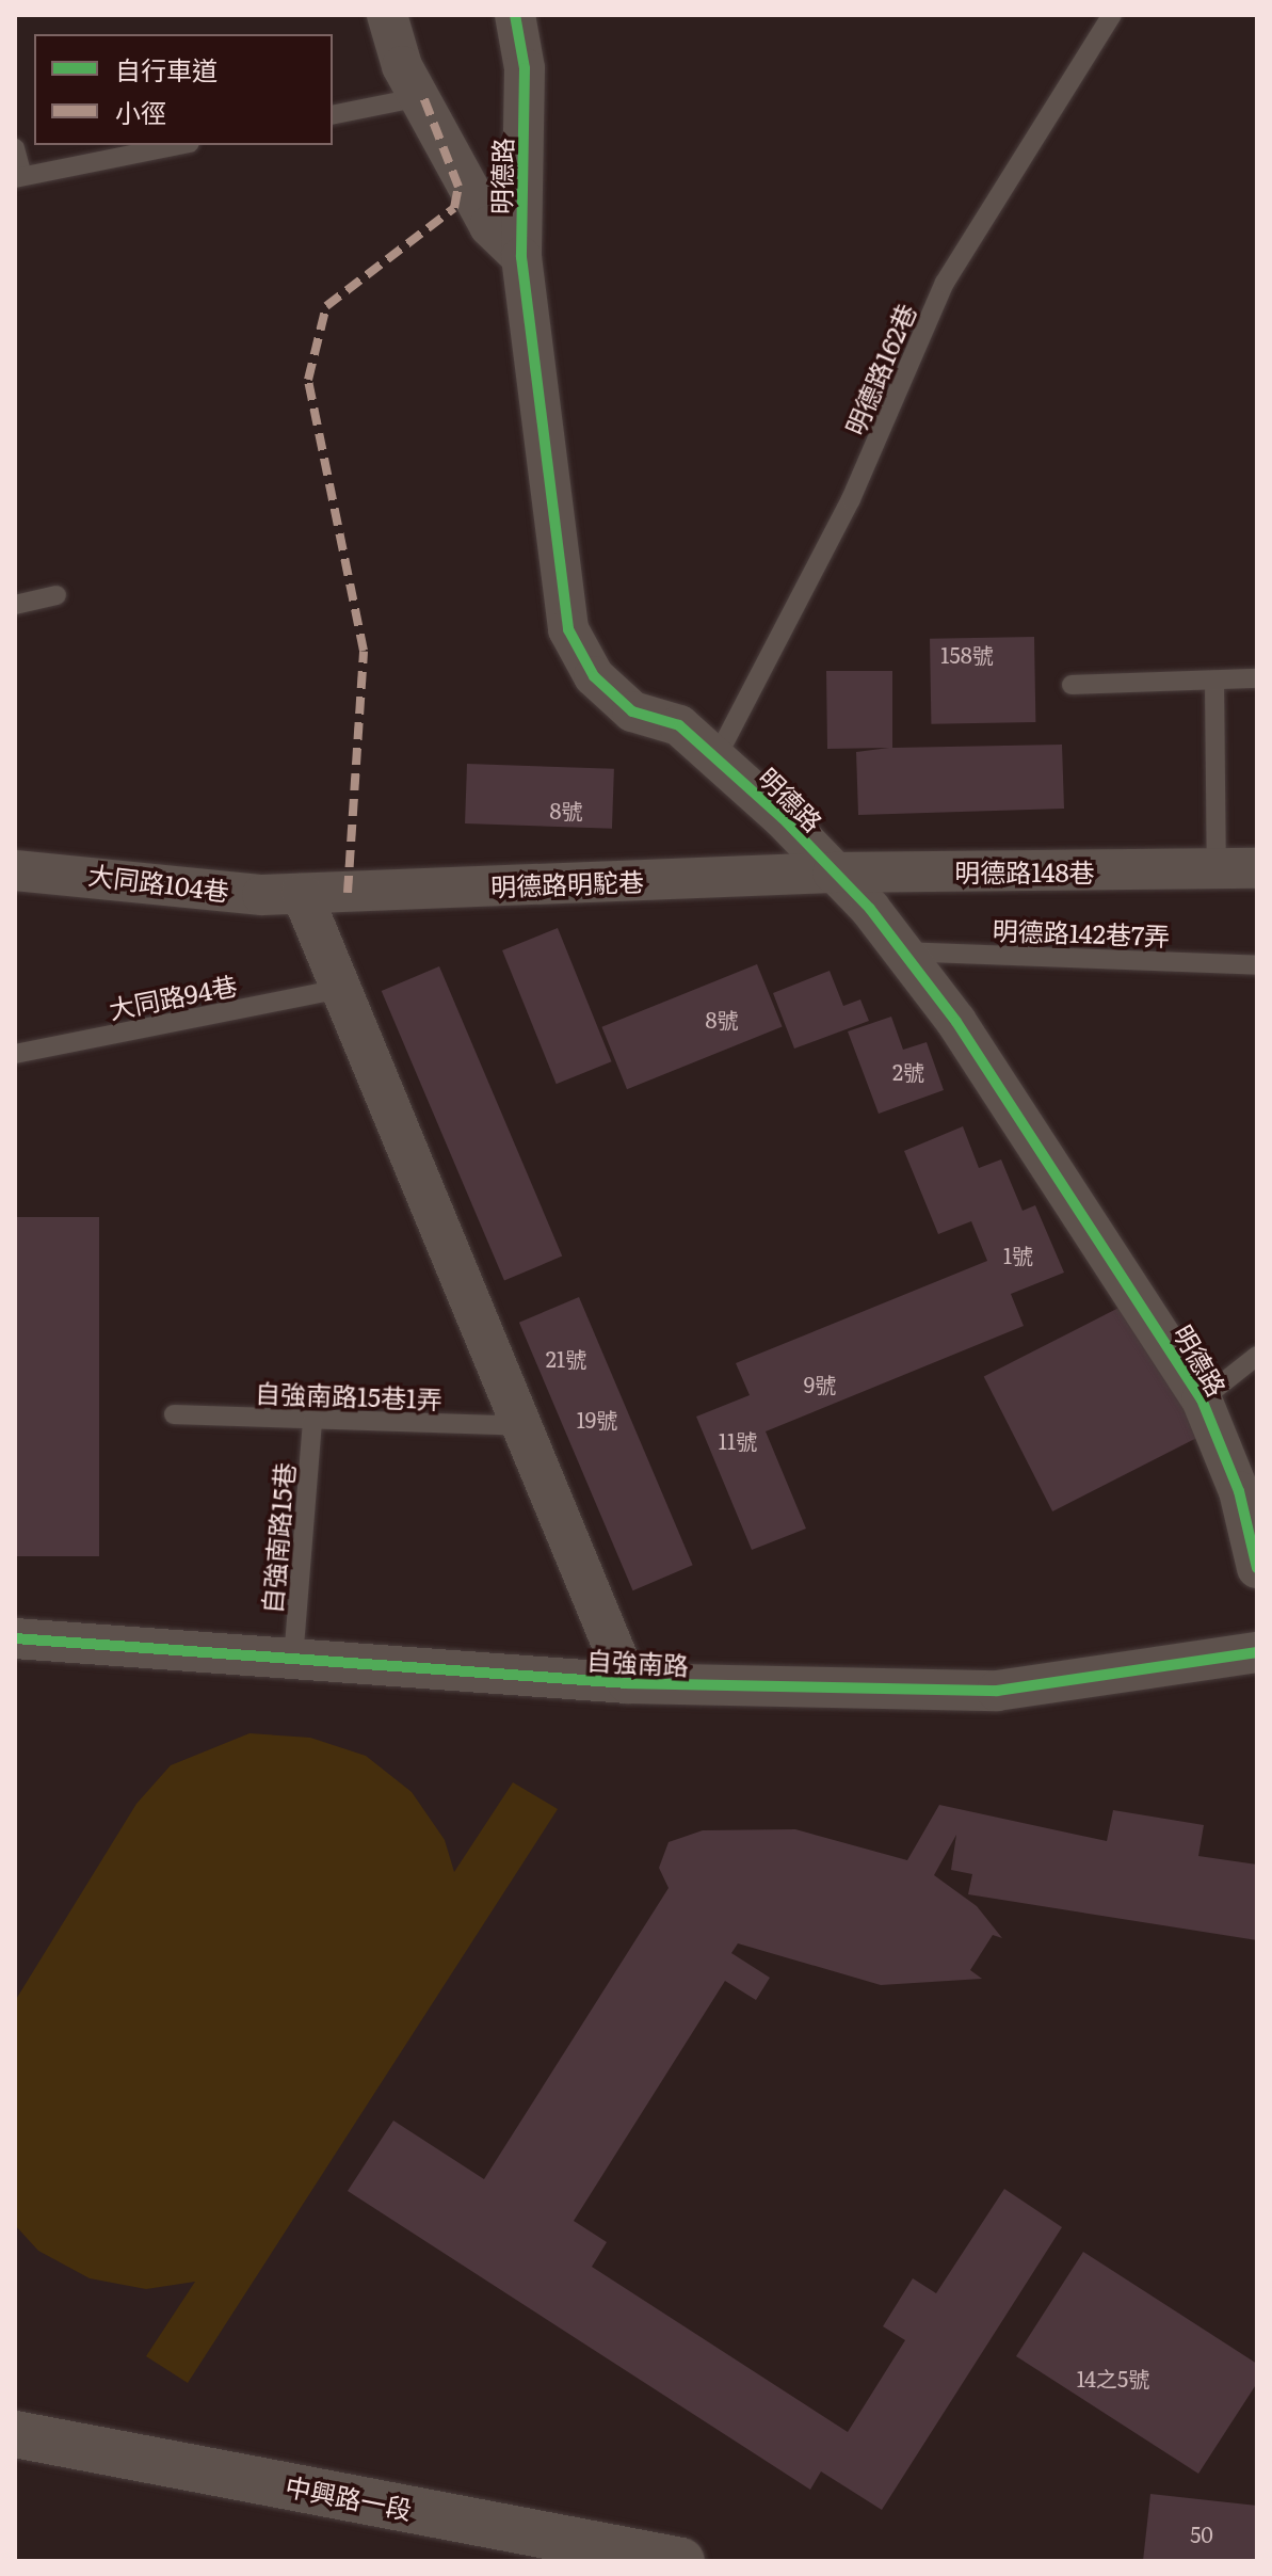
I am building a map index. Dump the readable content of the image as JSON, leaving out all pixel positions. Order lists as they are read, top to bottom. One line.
{"streets":{"street":["明德路","明德路148巷","大同路104巷","明德路明駝巷","自強南路","中興路一段"],"lane":["明德路162巷","明德路142巷7弄","大同路94巷","自強南路15巷1弄","自強南路15巷"]},"crossings":[["明德路","明德路162巷"],["明德路","明德路148巷"],["明德路","明德路明駝巷"],["明德路","明德路142巷7弄"],["明德路148巷","明德路明駝巷"],["大同路104巷","明德路明駝巷"],["自強南路15巷1弄","自強南路15巷"],["自強南路15巷","自強南路"]],"house_numbers":["158號","8號","8號","2號","1號","21號","9號","19號","11號","14之5號","50"],"legend":["自行車道","小徑"]}
